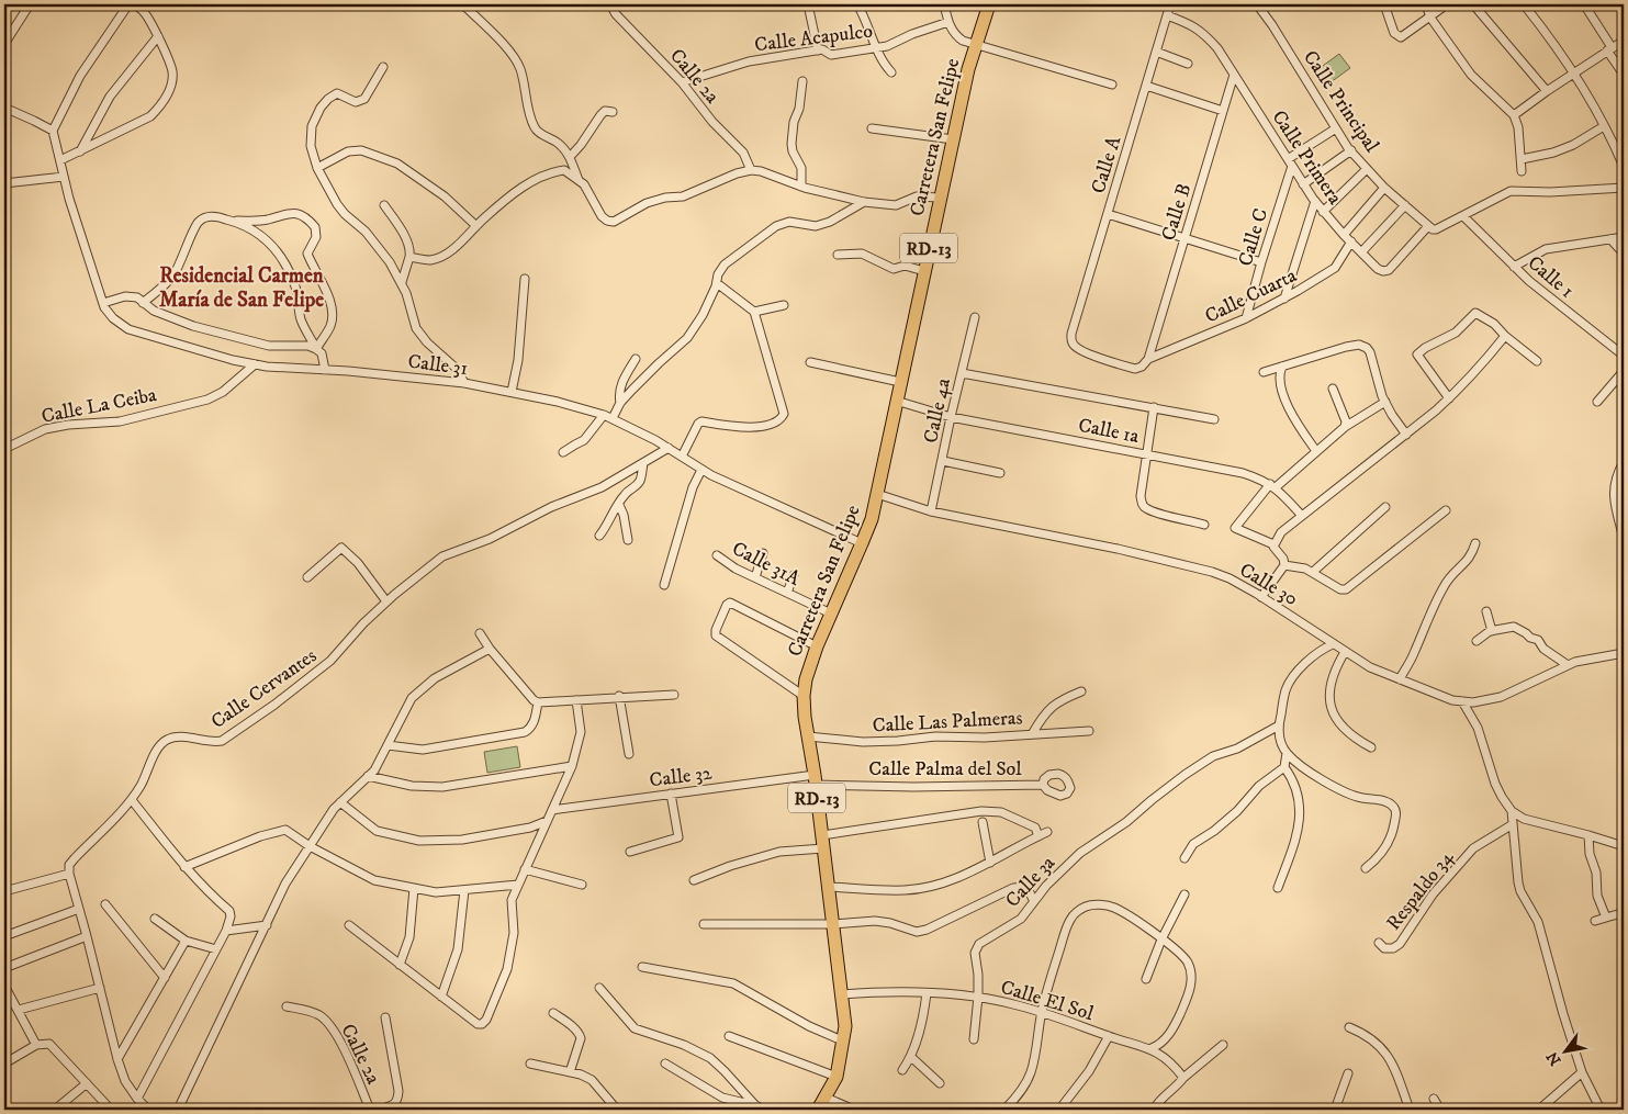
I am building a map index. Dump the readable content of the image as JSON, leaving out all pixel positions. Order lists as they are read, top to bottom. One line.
{"streets":{"main road":["Carretera San Felipe","RD-13"],"street":["Calle Acapulco","Calle 2a","Calle Principal","Calle Primera","Calle A","Calle B","Calle C","Calle 1","Calle Cuarta","Calle 31","Calle La Ceiba","Calle 4a","Calle 1a","Calle 31A","Calle 30","Calle Cervantes","Calle Las Palmeras","Calle Palma del Sol","Calle 32","Calle 3a","Respaldo 34","Calle El Sol"]},"crossings":[["Calle Acapulco","Calle 2a"],["Calle Principal","Calle Primera"],["Carretera San Felipe","Calle 31"],["Carretera San Felipe","Calle 1a"],["Carretera San Felipe","Calle 31A"],["Carretera San Felipe","Calle 30"],["Carretera San Felipe","Calle Las Palmeras"],["Carretera San Felipe","Calle Palma del Sol"],["Carretera San Felipe","Calle 32"],["Carretera San Felipe","Calle El Sol"],["Calle Primera","Calle A"],["Calle Primera","Calle B"],["Calle Primera","Calle C"],["Calle Primera","Calle Cuarta"],["Calle A","Calle Cuarta"],["Calle B","Calle Cuarta"],["Calle C","Calle Cuarta"],["Calle 31","Calle La Ceiba"],["Calle 31","Calle Cervantes"],["Calle 4a","Calle 1a"],["Calle 4a","Calle 30"],["Calle Palma del Sol","Calle 32"],["Calle 3a","Calle El Sol"]],"districts":["Residencial Carmen María de San Felipe"],"north":"bottom left"}
